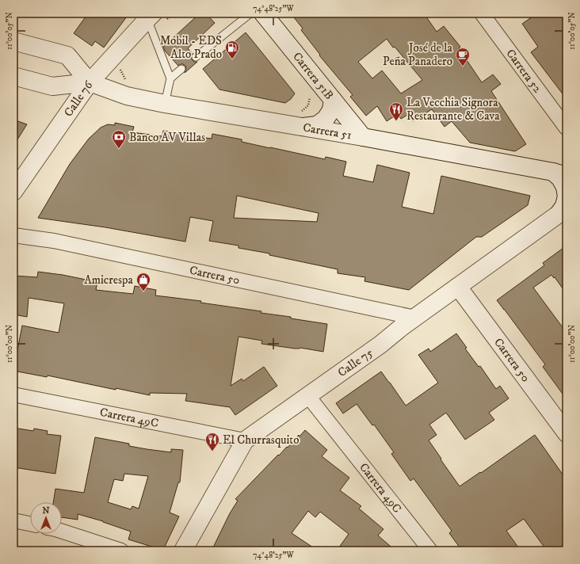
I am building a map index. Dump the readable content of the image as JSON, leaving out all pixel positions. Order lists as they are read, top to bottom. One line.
{"streets":{"street":["Carrera 52","Carrera 51B","Calle 76","Carrera 51","Carrera 50","Calle 75","Carrera 49C"]},"crossings":[["Carrera 51B","Carrera 51"],["Calle 76","Carrera 51"],["Carrera 50","Calle 75"],["Calle 75","Carrera 49C"]],"places":{"fuel station":["Mobil - EDS Alto Prado"],"cafe":["José de la Peña Panadero"],"restaurant":["La Vecchia Signora Restaurante & Cava","El Churrasquito"],"bank":["Banco AV Villas"],"shop":["Amicrespa"]},"north":"top","coordinates":["74°48'25\"W","11°00'05\"N","11°00'00\"N"]}
